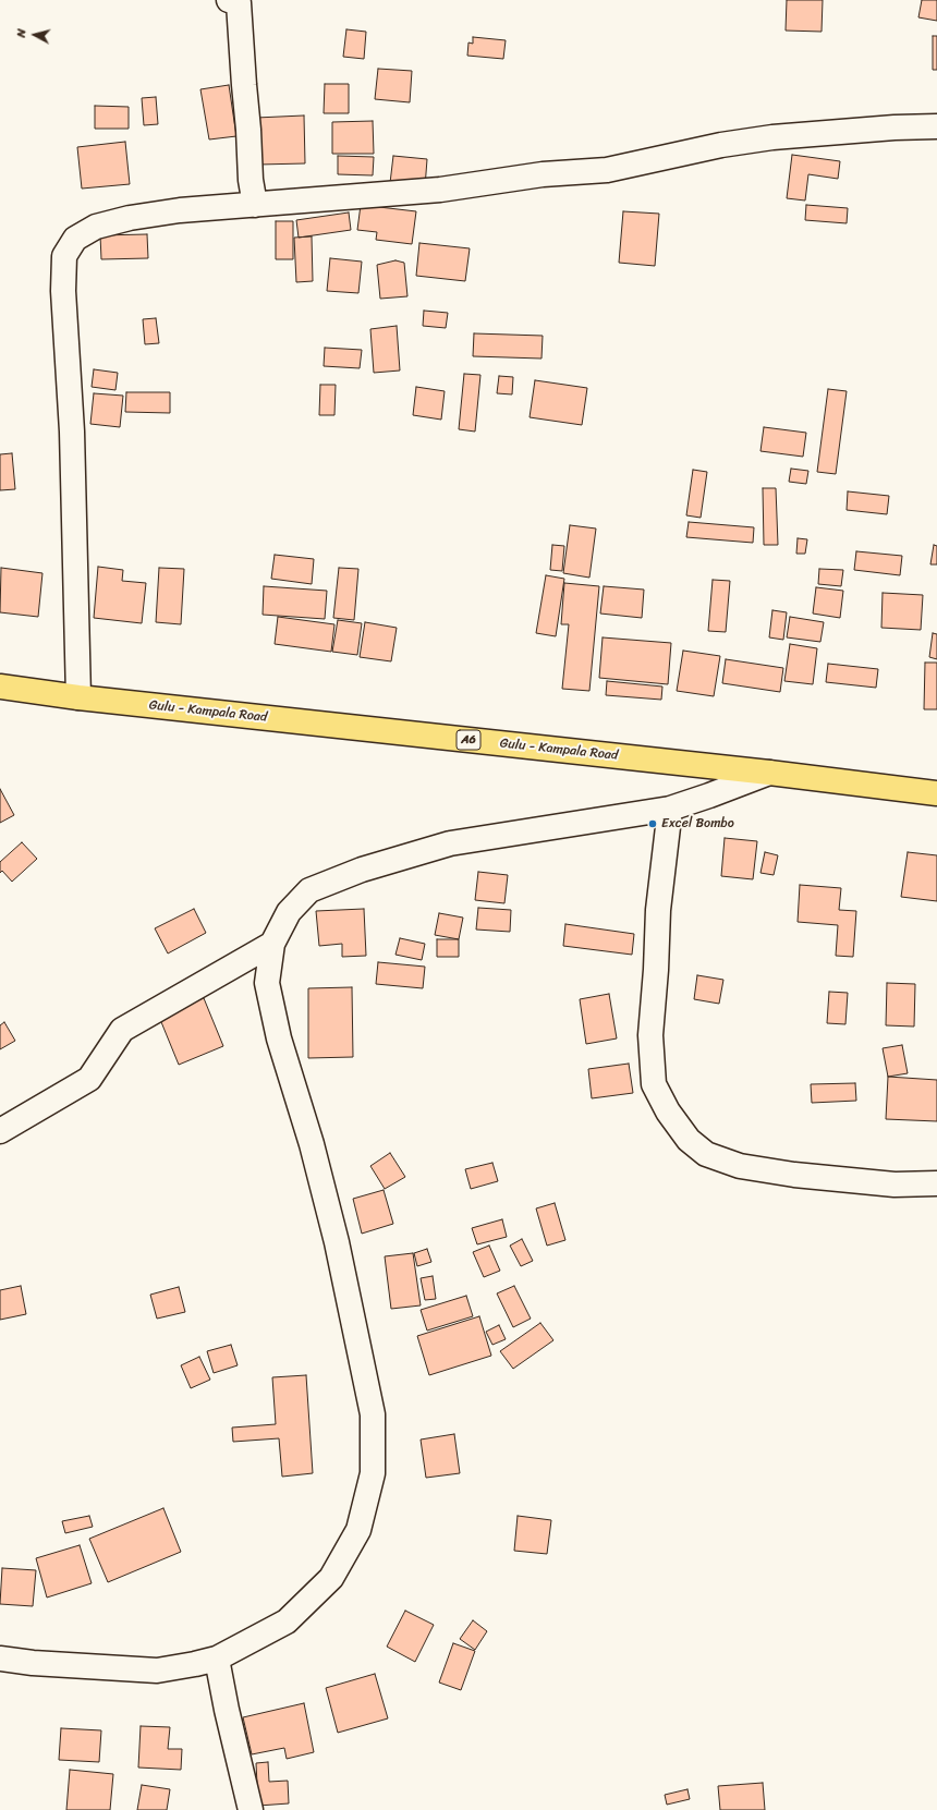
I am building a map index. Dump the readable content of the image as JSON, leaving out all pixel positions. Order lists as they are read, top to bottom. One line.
{"streets":{"main road":["Gulu - Kampala Road","A6"]},"places":["Excel Bombo"],"north":"left"}
